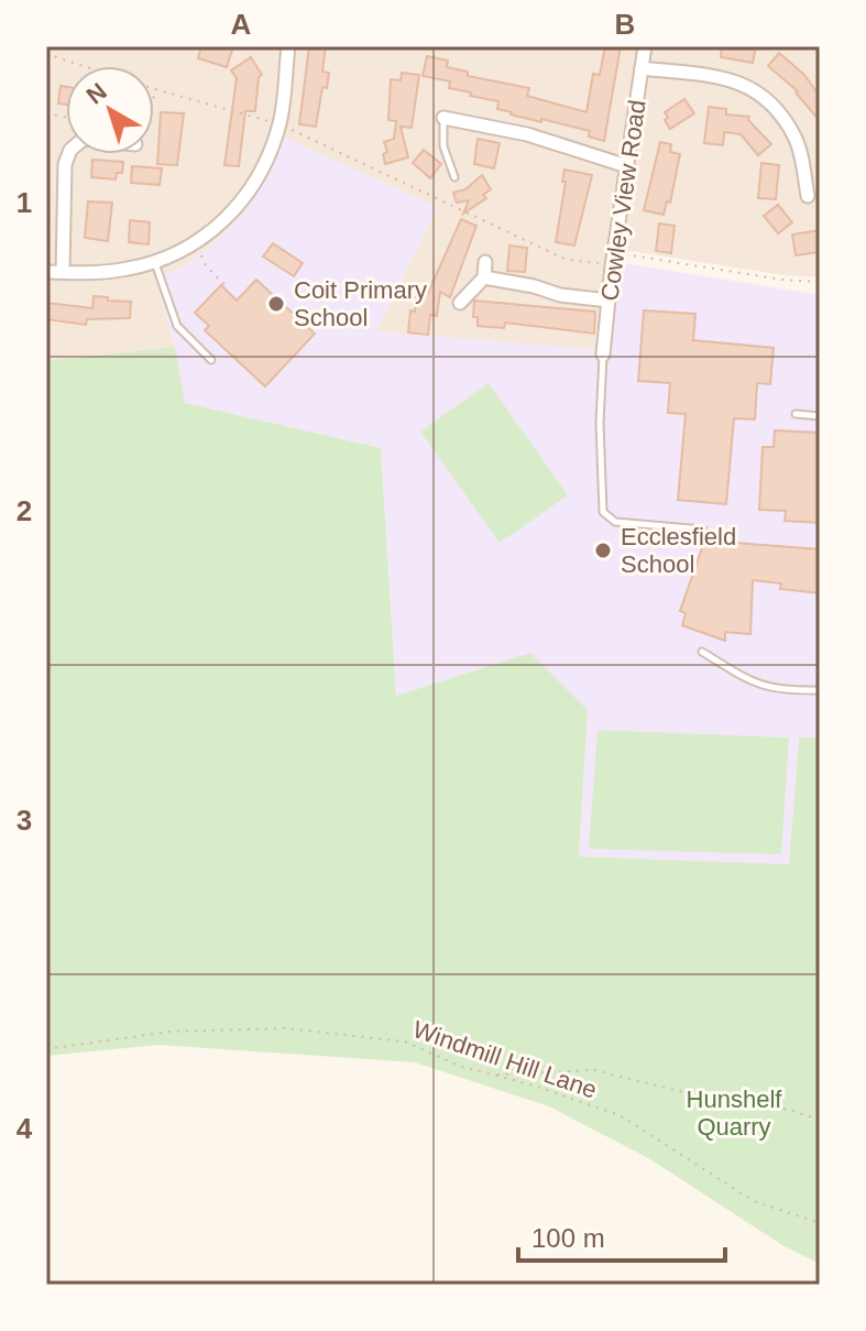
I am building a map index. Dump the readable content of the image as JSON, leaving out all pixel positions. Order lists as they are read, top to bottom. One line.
{"streets":{"street":["Cowley View Road"],"path":["Windmill Hill Lane"]},"parks":["Hunshelf Quarry"],"places":["Coit Primary School","Ecclesfield School"],"scale_bar":"100 m","north":"top left","grid":{"columns":["A","B"],"rows":["1","2","3","4"]}}
